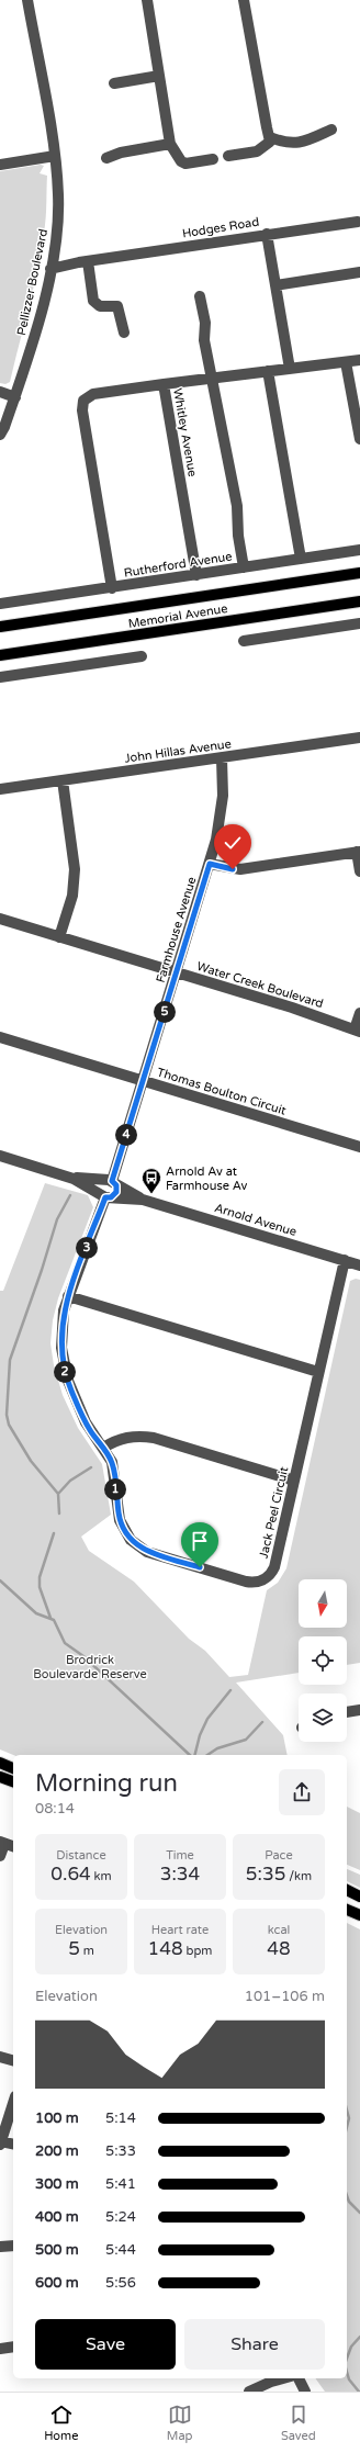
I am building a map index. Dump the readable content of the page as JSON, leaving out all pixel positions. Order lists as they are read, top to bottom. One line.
{"streets":{"main road":["Memorial Avenue"],"street":["Hodges Road","Pellizzer Boulevard","Whitley Avenue","Rutherford Avenue","John Hillas Avenue","Farmhouse Avenue","Water Creek Boulevard","Thomas Boulton Circuit","Arnold Avenue","Jack Peel Circuit"]},"crossings":[["Hodges Road","Pellizzer Boulevard"],["Whitley Avenue","Rutherford Avenue"],["John Hillas Avenue","Farmhouse Avenue"],["Farmhouse Avenue","Water Creek Boulevard"],["Farmhouse Avenue","Thomas Boulton Circuit"],["Farmhouse Avenue","Arnold Avenue"],["Arnold Avenue","Jack Peel Circuit"]],"parks":["Brodrick Boulevarde Reserve"],"places":{"bus stop":["Arnold Av at Farmhouse Av"]},"north":"bottom","page":{"pins":["5","4","3","2","1"],"heading":["Morning run","08:14"],"stats":[["Distance","0.64 km"],["Time","3:34"],["Pace","5:35 /km"],["Elevation","5 m"],["Heart rate","148 bpm"],["kcal","48"]],"chart":["Elevation","101–106 m"],"list":[{"name":"100 m","note":"5:14"},{"name":"200 m","note":"5:33"},{"name":"300 m","note":"5:41"},{"name":"400 m","note":"5:24"},{"name":"500 m","note":"5:44"},{"name":"600 m","note":"5:56"}],"buttons":["Save","Share"],"tabs":["Home","Map","Saved"]}}
